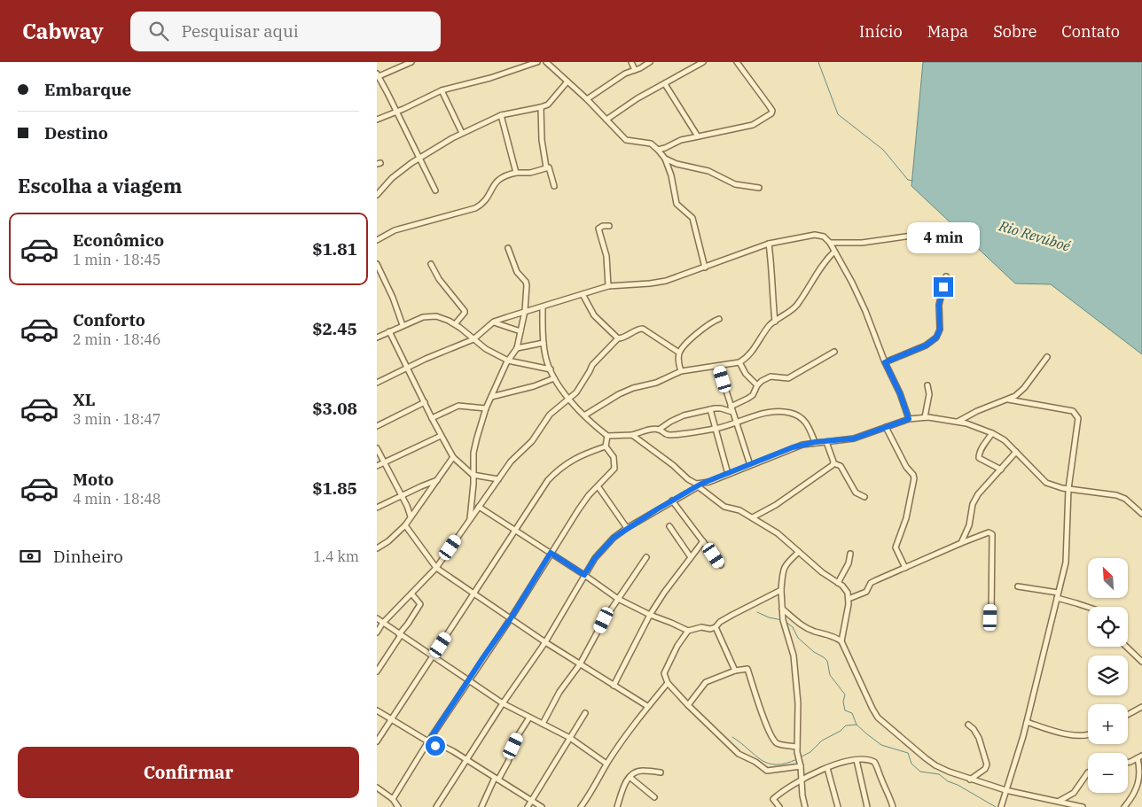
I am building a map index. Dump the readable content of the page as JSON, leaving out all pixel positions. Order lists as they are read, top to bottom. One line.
{"water":["Rio Revúboé"],"north":"top left","page":{"header":"Cabway","search":"Pesquisar aqui","nav":["Início","Mapa","Sobre","Contato"],"banner":["Embarque","Destino"],"heading":"Escolha a viagem","list":[{"name":"Econômico","note":"1 min · 18:45","value":"$1.81"},{"name":"Conforto","note":"2 min · 18:46","value":"$2.45"},{"name":"XL","note":"3 min · 18:47","value":"$3.08"},{"name":"Moto","note":"4 min · 18:48","value":"$1.85"}],"bubble":"4 min","pay":["Dinheiro","1.4 km"],"map_buttons":["+","−"],"buttons":"Confirmar"}}
